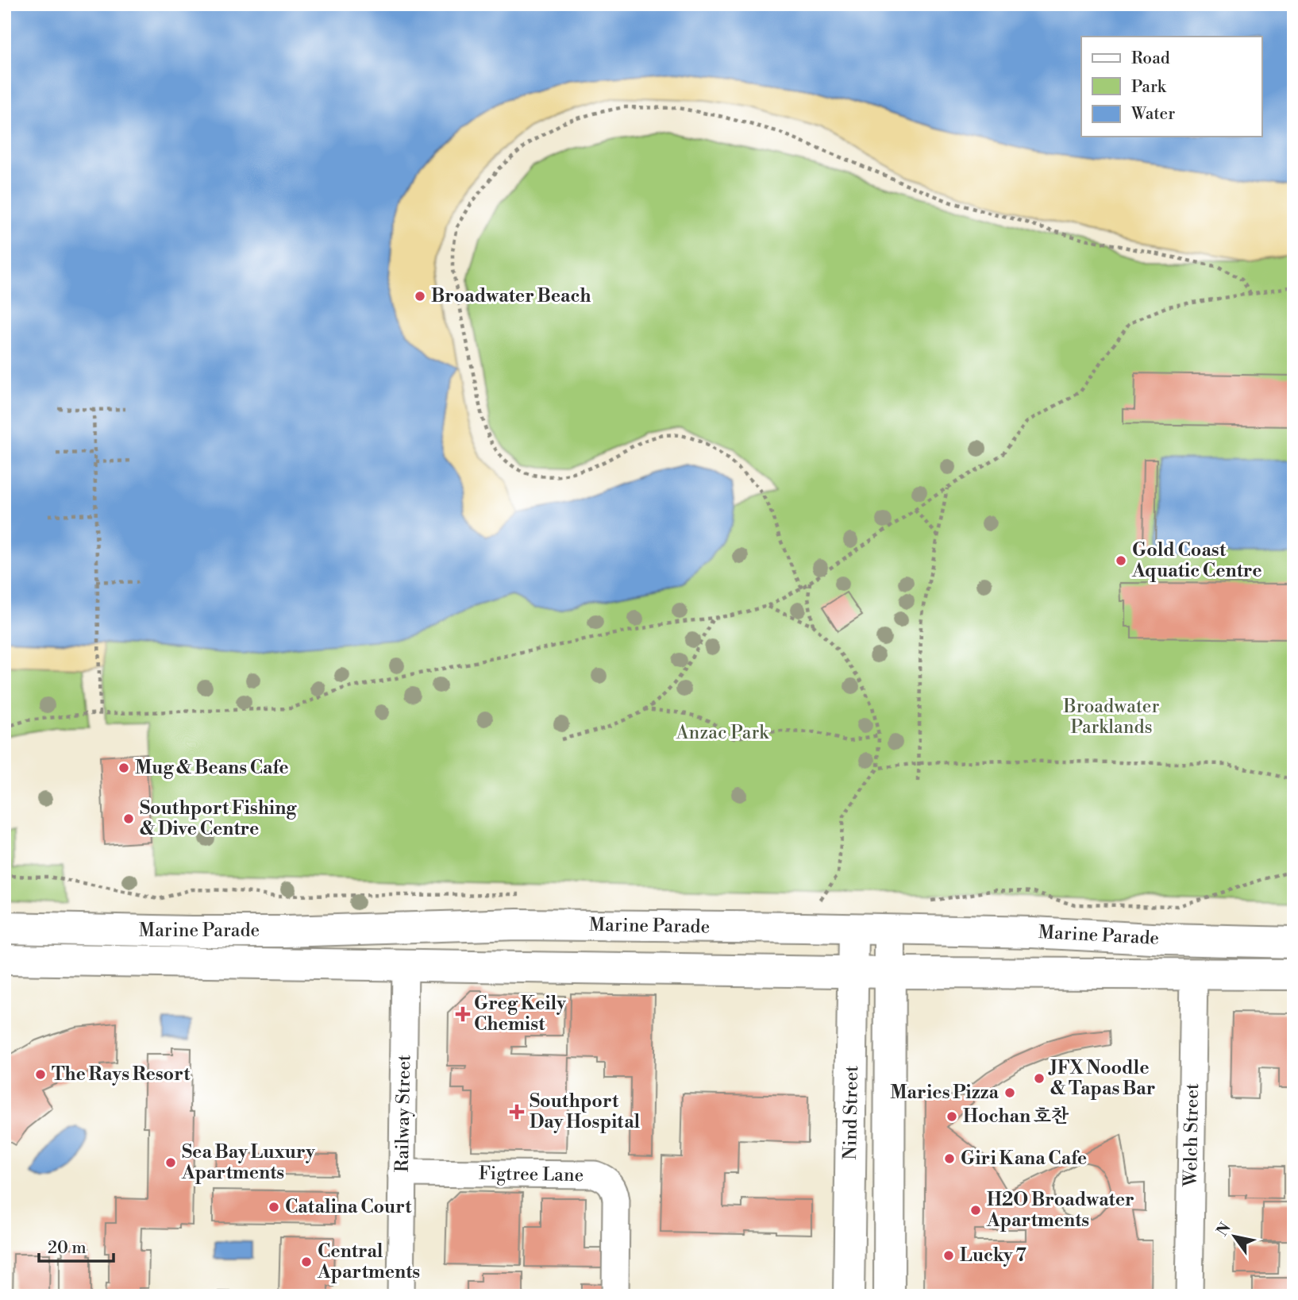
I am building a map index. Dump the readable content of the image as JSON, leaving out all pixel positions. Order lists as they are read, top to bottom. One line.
{"streets":{"main road":["Marine Parade","Nind Street"],"street":["Railway Street","Welch Street","Figtree Lane"]},"crossings":[["Marine Parade","Nind Street"],["Marine Parade","Railway Street"],["Marine Parade","Welch Street"],["Railway Street","Figtree Lane"]],"parks":["Broadwater Parklands","Anzac Park"],"places":{"other":["Broadwater Beach","Gold Coast Aquatic Centre","Mug & Beans Cafe","Southport Fishing & Dive Centre","The Rays Resort","JFX Noodle & Tapas Bar","Maries Pizza","Hochan 호찬","Giri Kana Cafe","Sea Bay Luxury Apartments","Catalina Court","H2O Broadwater Apartments","Lucky 7","Central Apartments"],"health":["Greg Keily Chemist","Southport Day Hospital"]},"legend":["Road","Park","Water"],"scale_bar":"20 m","north":"top left"}
